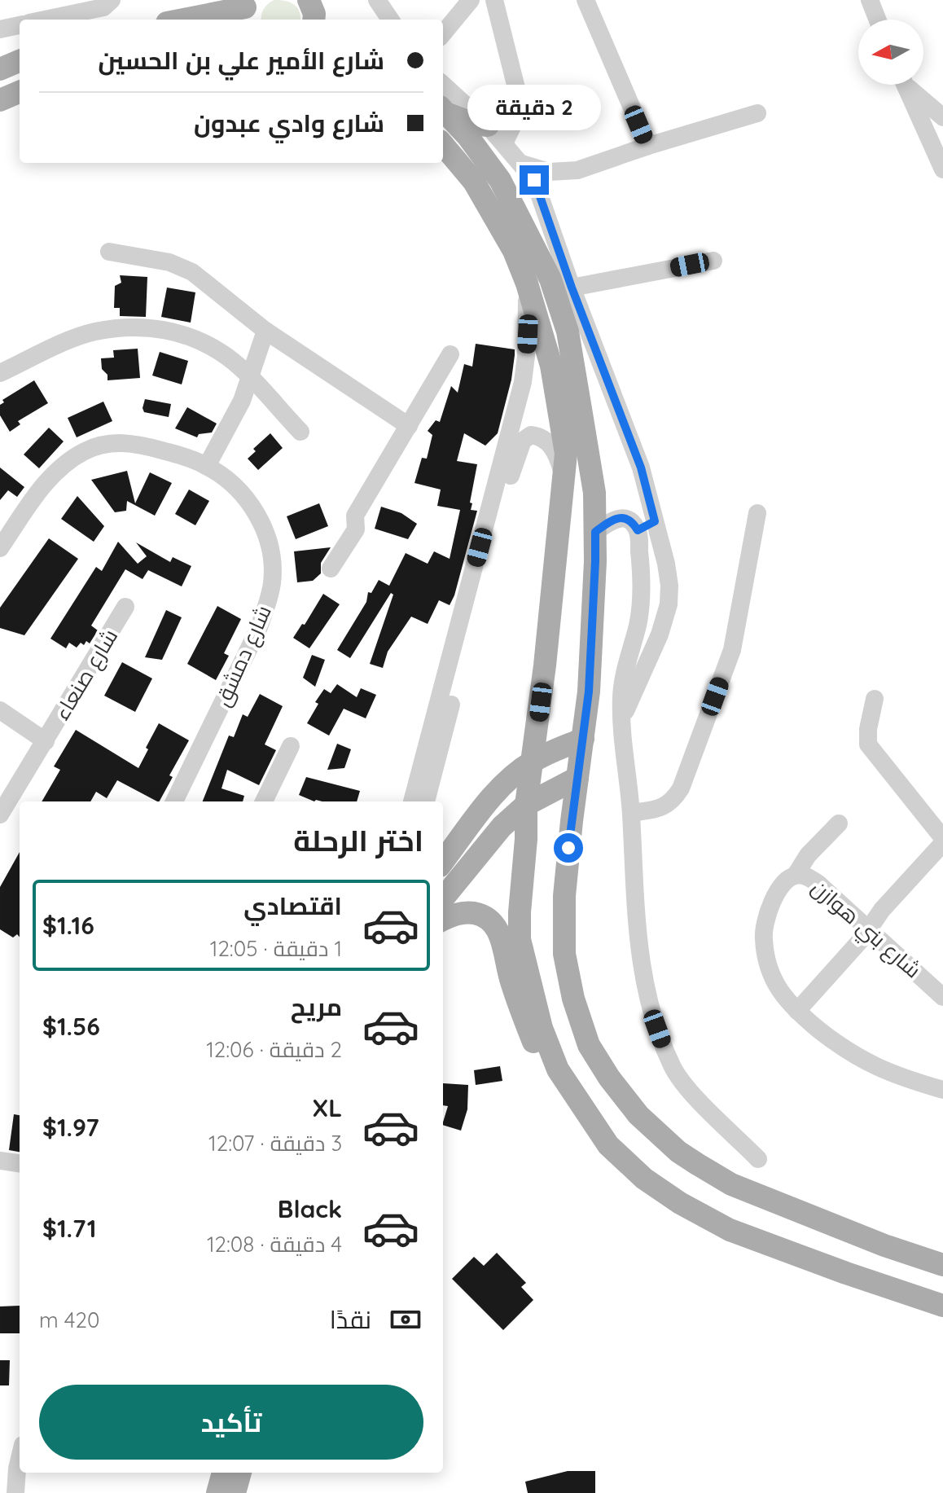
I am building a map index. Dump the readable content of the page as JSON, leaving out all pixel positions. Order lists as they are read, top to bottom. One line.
{"streets":{"street":["شارع دمشق","شارع صنعاء","شارع بني هوازن"]},"north":"left","page":{"banner":["شارع الأمير علي بن الحسين","شارع وادي عبدون"],"bubble":"2 دقيقة","heading":"اختر الرحلة","list":[{"name":"اقتصادي","note":"1 دقيقة · 12:05","value":"$1.16"},{"name":"مريح","note":"2 دقيقة · 12:06","value":"$1.56"},{"name":"XL","note":"3 دقيقة · 12:07","value":"$1.97"},{"name":"Black","note":"4 دقيقة · 12:08","value":"$1.71"}],"pay":["نقدًا","420 m"],"buttons":"تأكيد"}}
